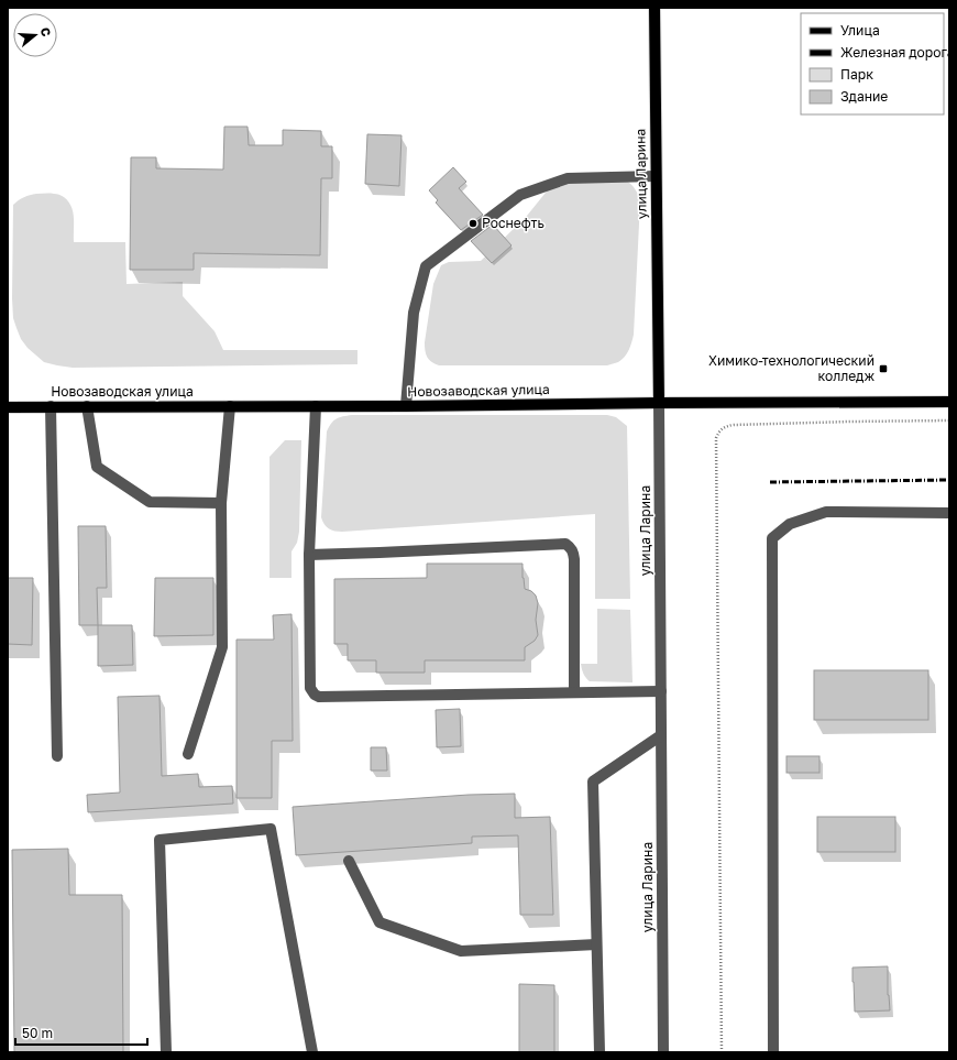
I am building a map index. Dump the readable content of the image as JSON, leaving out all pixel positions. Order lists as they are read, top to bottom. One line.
{"streets":{"main road":["улица Ларина","Новозаводская улица"]},"crossings":[["улица Ларина","Новозаводская улица"]],"places":{"other":["Роснефть"],"transit":["Химико-технологический колледж"]},"legend":["Улица","Железная дорога","Парк","Здание"],"scale_bar":"50 m","north":"right"}
